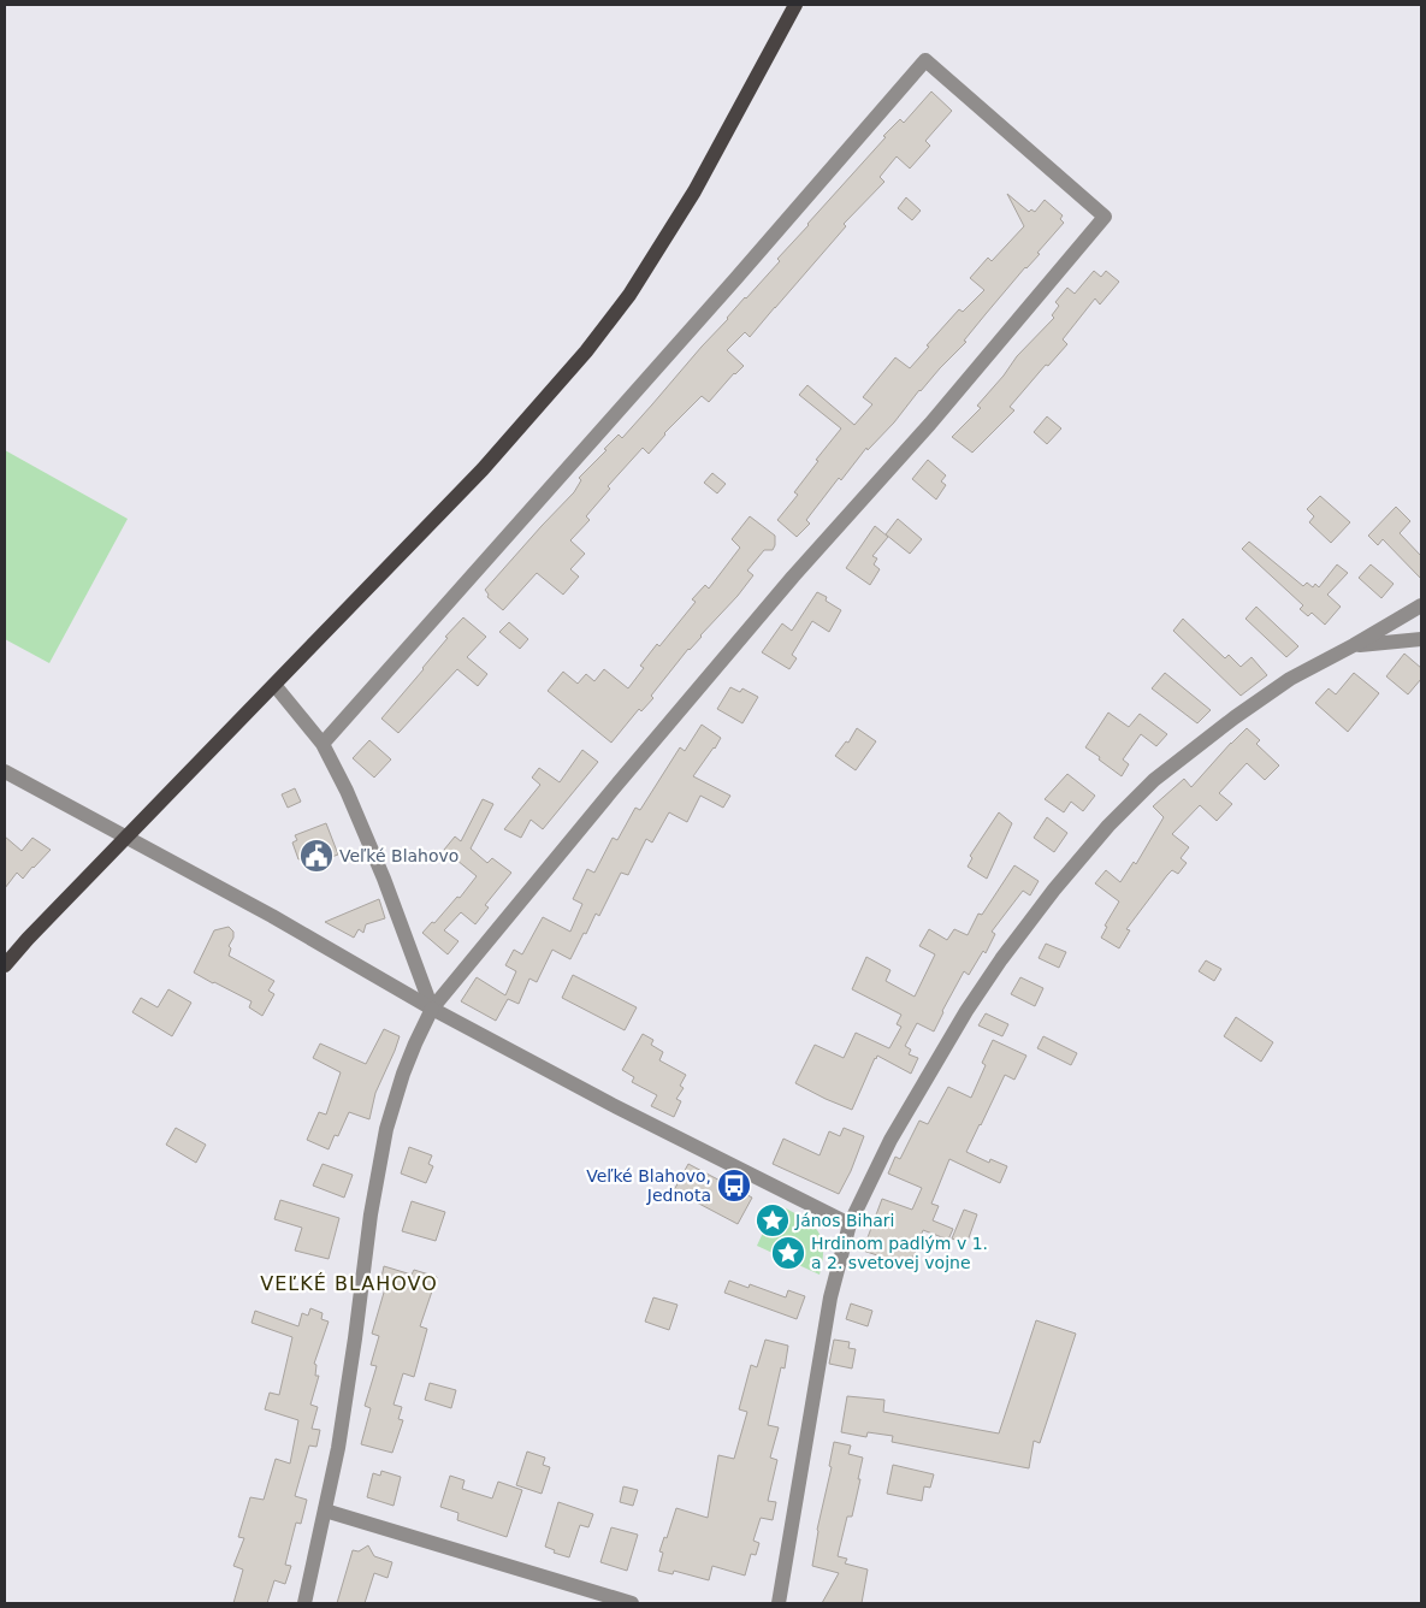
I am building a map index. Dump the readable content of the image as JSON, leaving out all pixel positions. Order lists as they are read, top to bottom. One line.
{"districts":["VEĽKÉ BLAHOVO"],"places":{"public building":["Veľké Blahovo"],"bus stop":["Veľké Blahovo, Jednota"],"place":["János Bihari","Hrdinom padlým v 1. a 2. svetovej vojne"]}}
